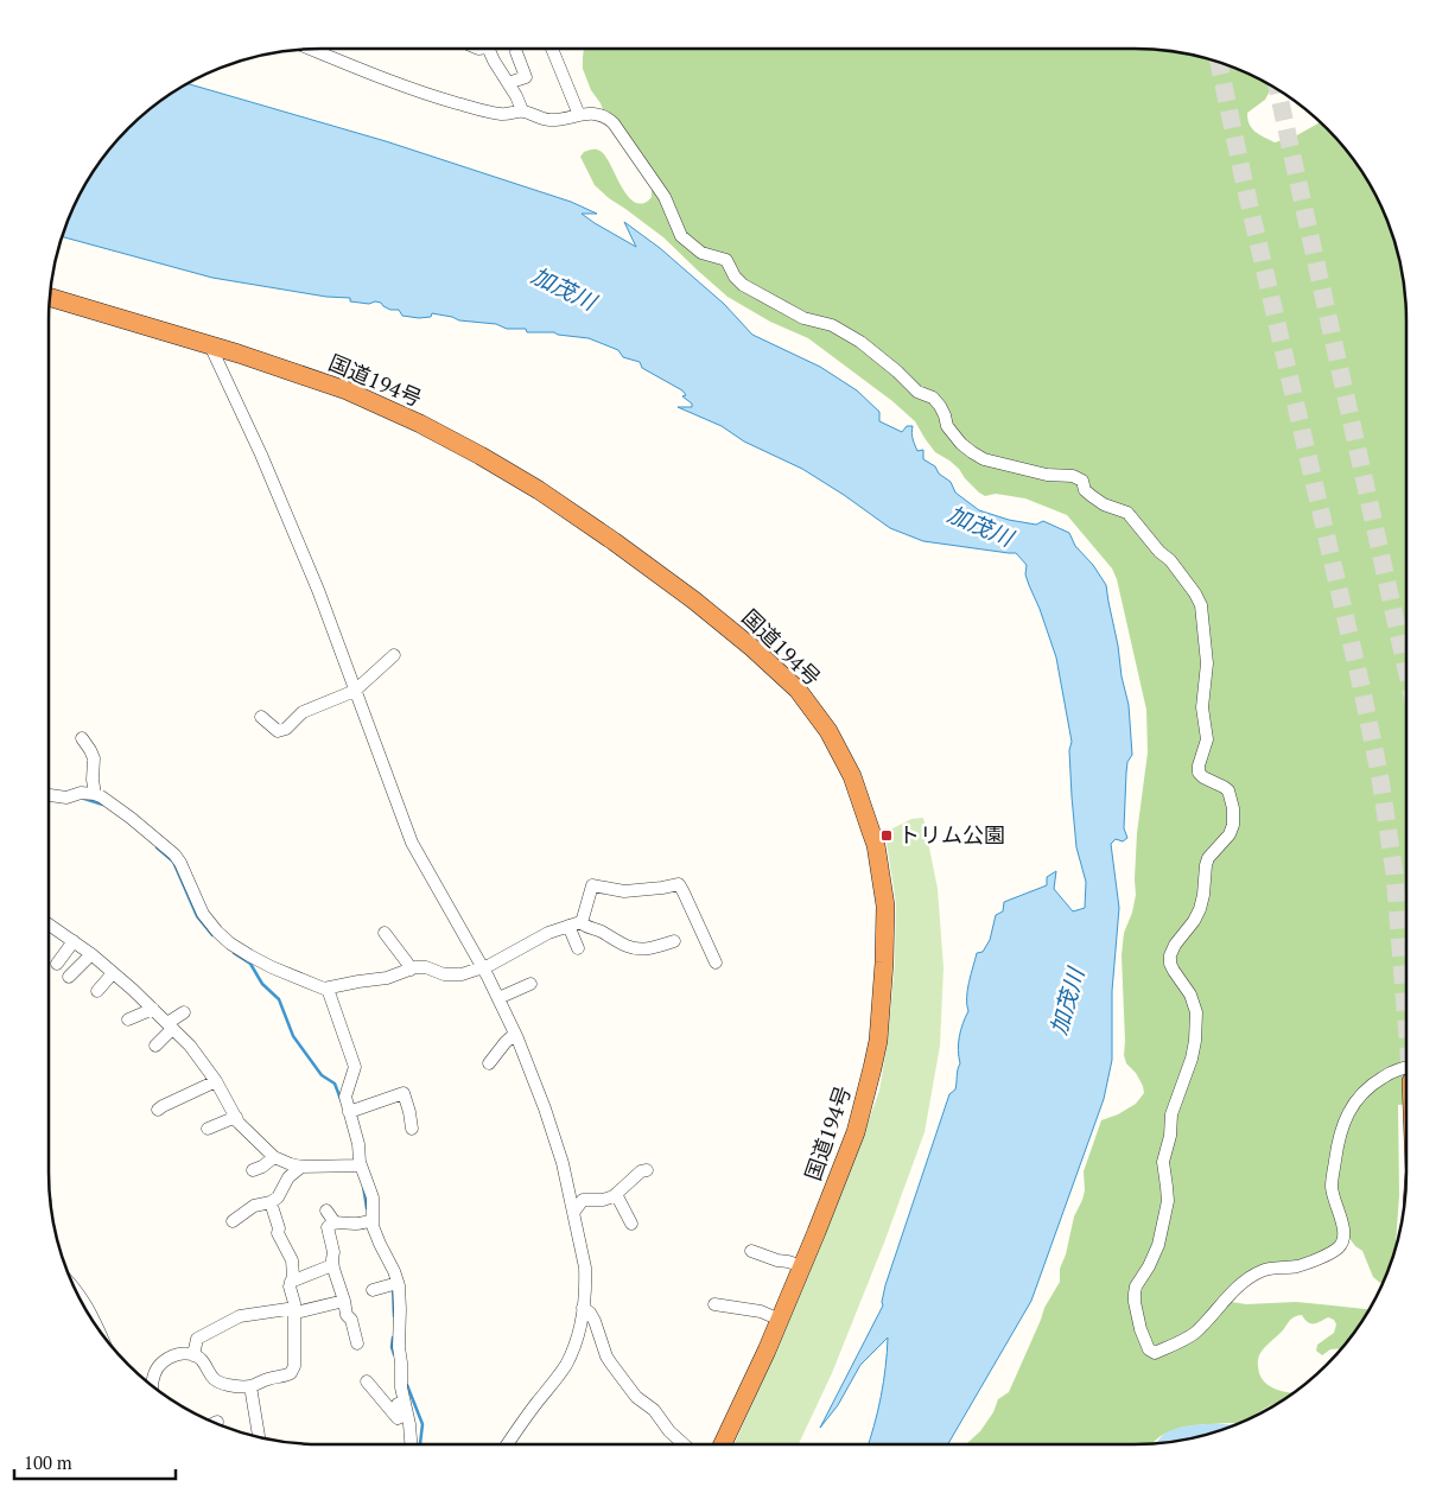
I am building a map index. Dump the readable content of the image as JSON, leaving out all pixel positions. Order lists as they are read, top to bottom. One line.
{"streets":{"highway":["国道194号"]},"water":["加茂川"],"places":{"transit":["トリム公園"]},"scale_bar":"100 m"}
